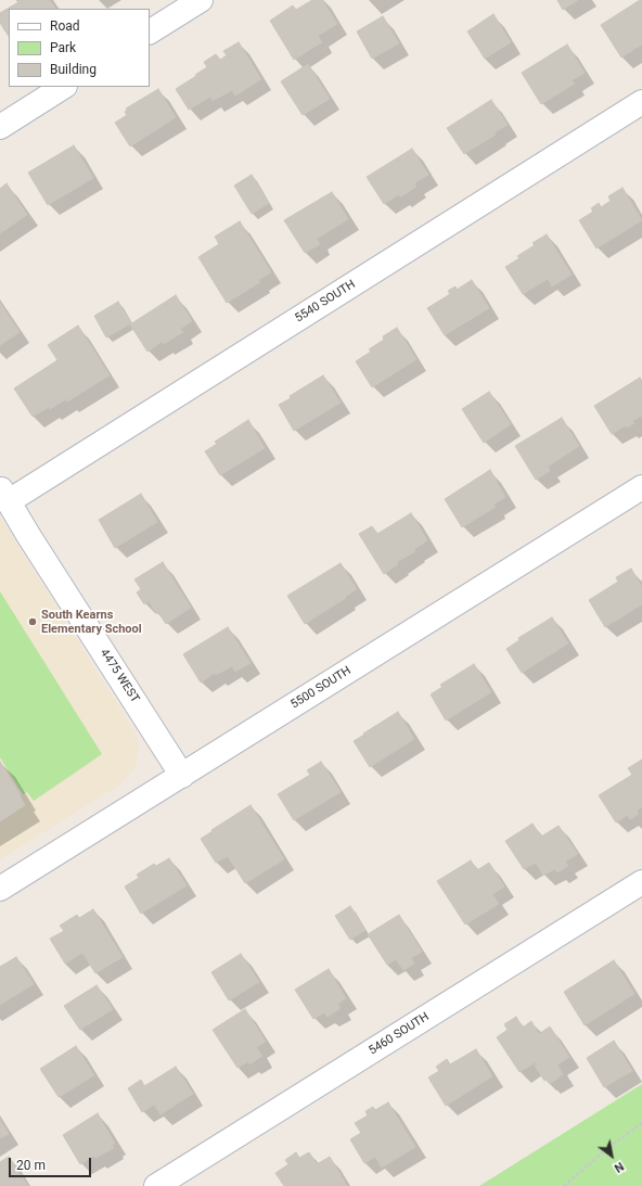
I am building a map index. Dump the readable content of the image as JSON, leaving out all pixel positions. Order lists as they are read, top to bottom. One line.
{"streets":{"street":["5540 SOUTH","4475 WEST","5500 SOUTH","5460 SOUTH"]},"crossings":[["5540 SOUTH","4475 WEST"],["4475 WEST","5500 SOUTH"]],"places":["South Kearns Elementary School"],"legend":["Road","Park","Building"],"scale_bar":"20 m","north":"bottom right"}
